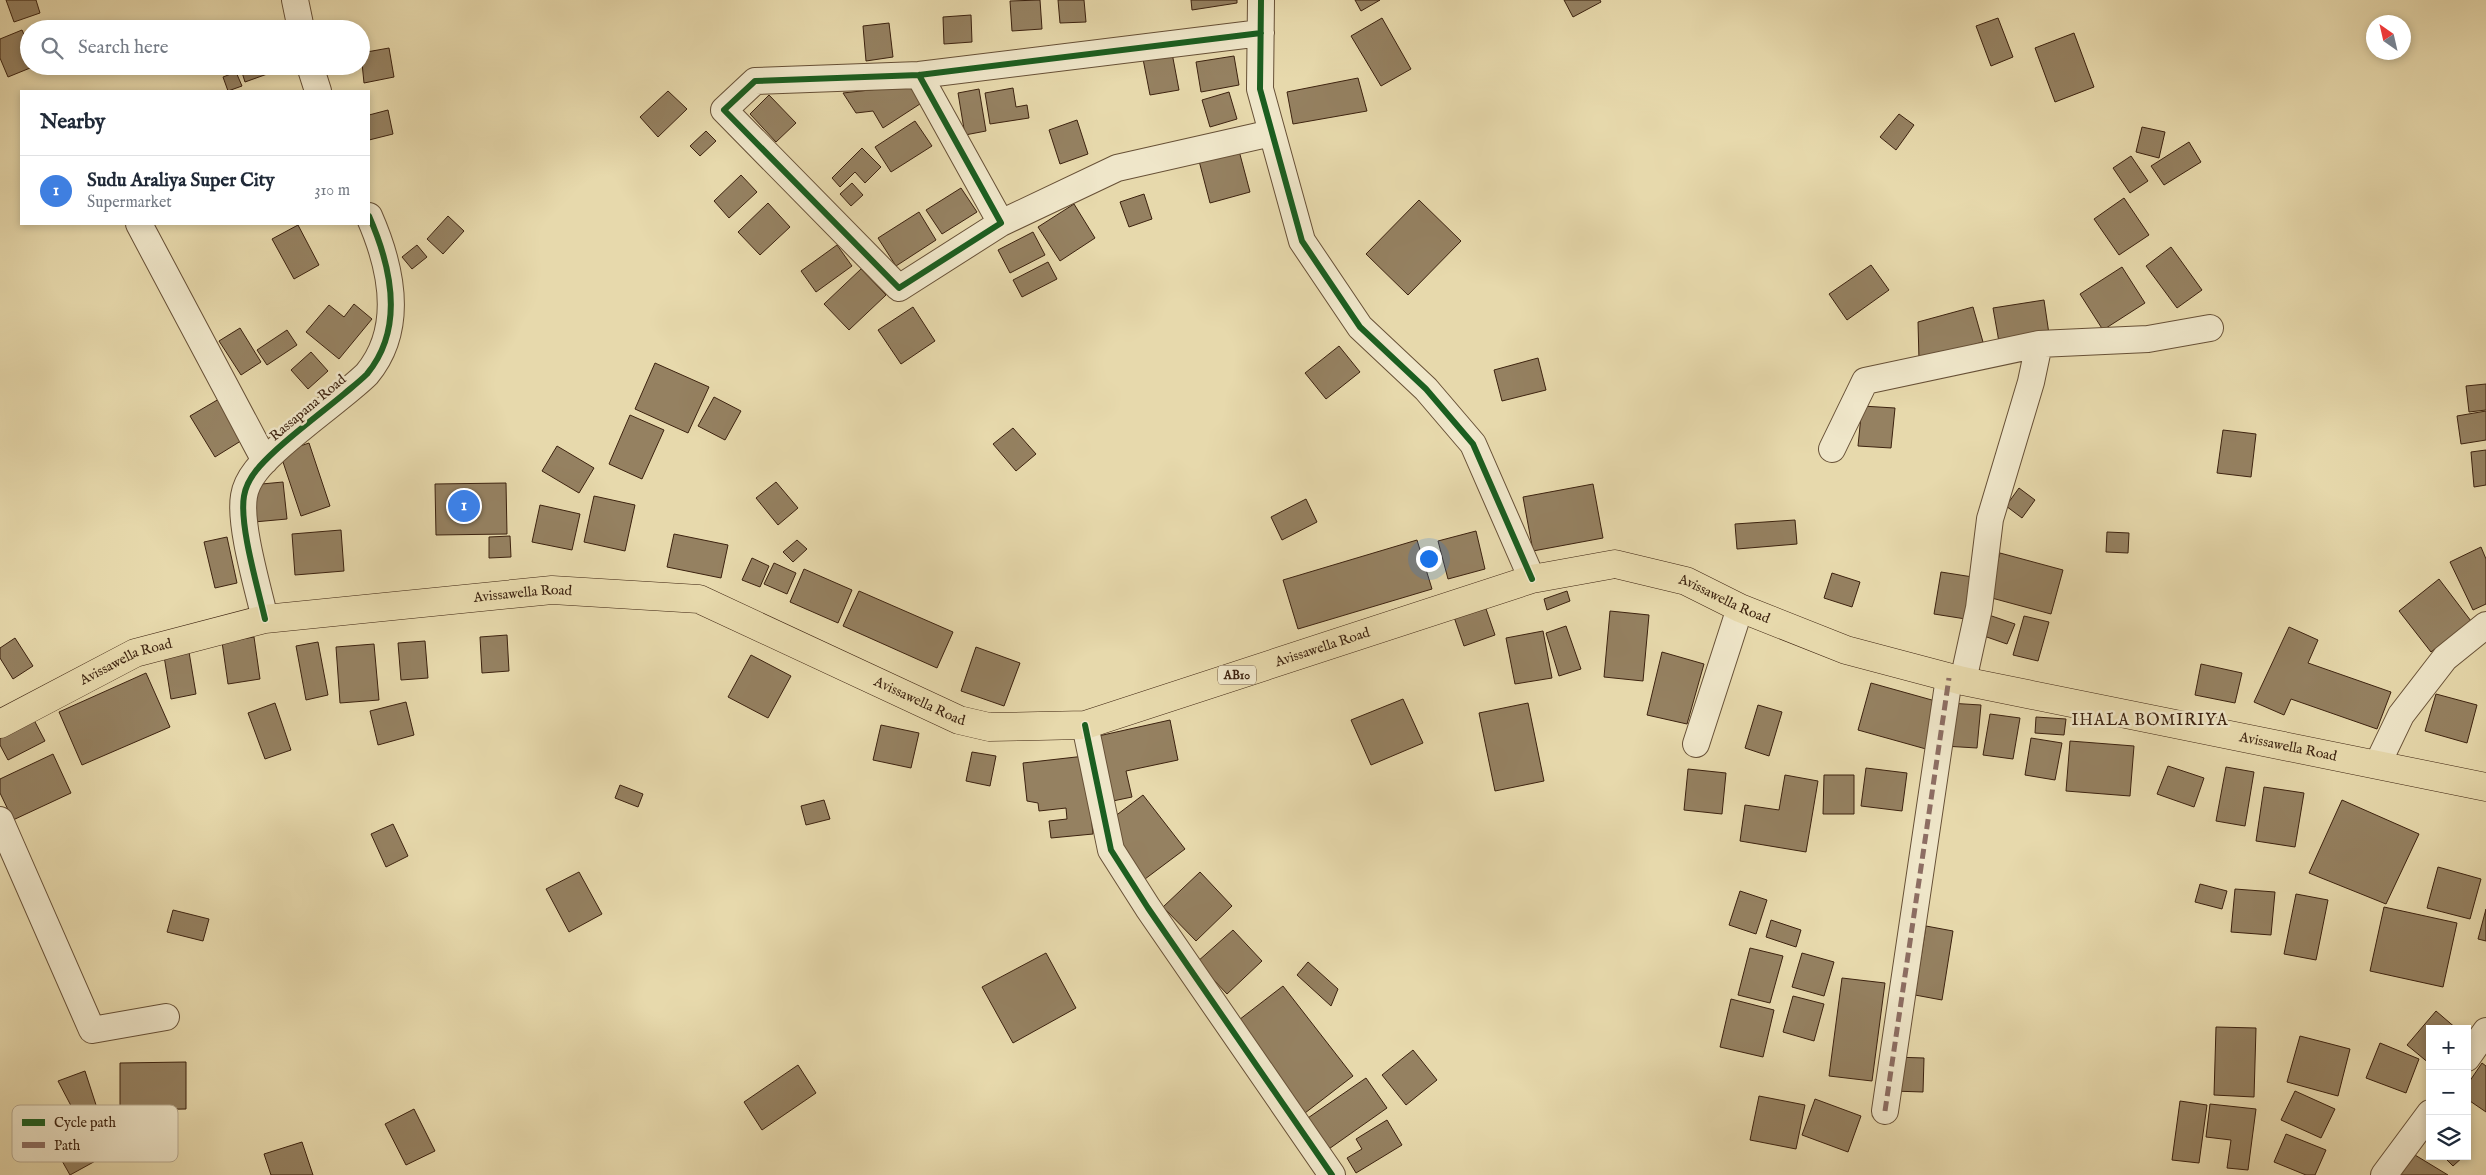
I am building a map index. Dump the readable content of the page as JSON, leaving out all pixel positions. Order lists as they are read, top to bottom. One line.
{"streets":{"main road":["Avissawella Road","AB10"],"street":["Rassapana Road"]},"crossings":[["Rassapana Road","Avissawella Road"]],"districts":["IHALA BOMIRIYA"],"legend":["Cycle path","Path"],"north":"top left","page":{"search":"Search here","heading":"Nearby","list":[{"mark":"1","name":"Sudu Araliya Super City","note":"Supermarket","value":"310 m"}],"pins":"1","map_buttons":["+","−"]}}
